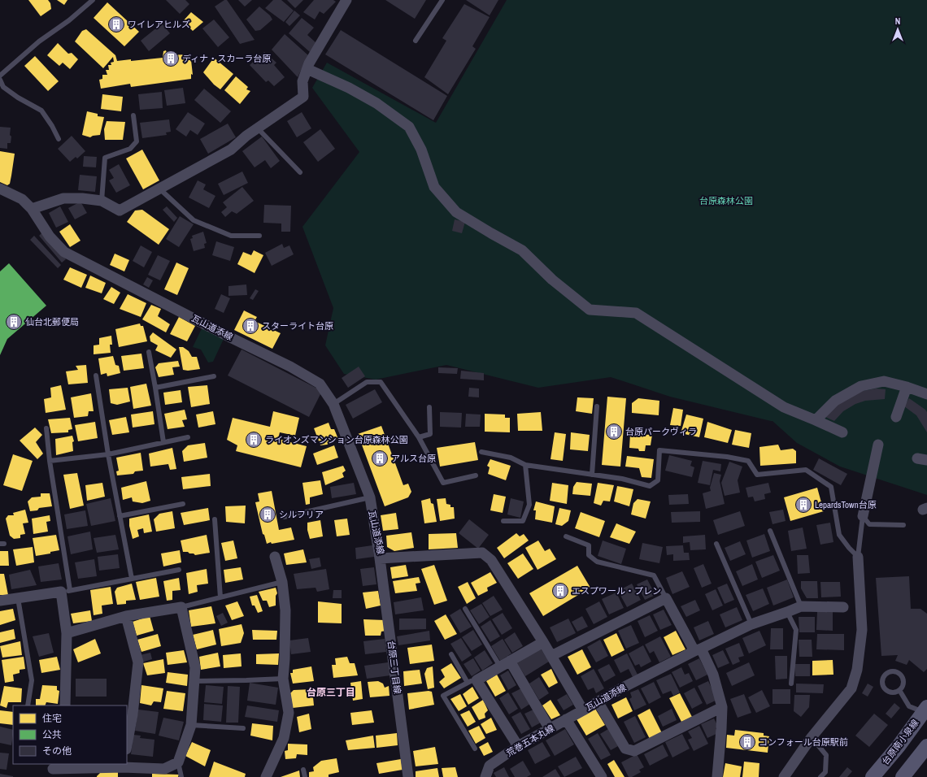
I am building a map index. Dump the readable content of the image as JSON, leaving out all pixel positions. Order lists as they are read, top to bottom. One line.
{"streets":{"street":["瓦山道添線","台原三丁目線","荒巻五本丸線","台原南小泉線"]},"crossings":[["瓦山道添線","台原三丁目線"],["瓦山道添線","荒巻五本丸線"]],"districts":["台原三丁目"],"parks":["台原森林公園"],"places":{"building":["ワイレアヒルズ","ディナ・スカーラ台原","仙台北郵便局","スターライト台原","台原パークヴィラ","ライオンズマンション台原森林公園","アルス台原","LepardsTown台原","シルフリア","エスプワール・プレン","コンフォール台原駅前"]},"legend":["住宅","公共","その他"],"north":"top"}
